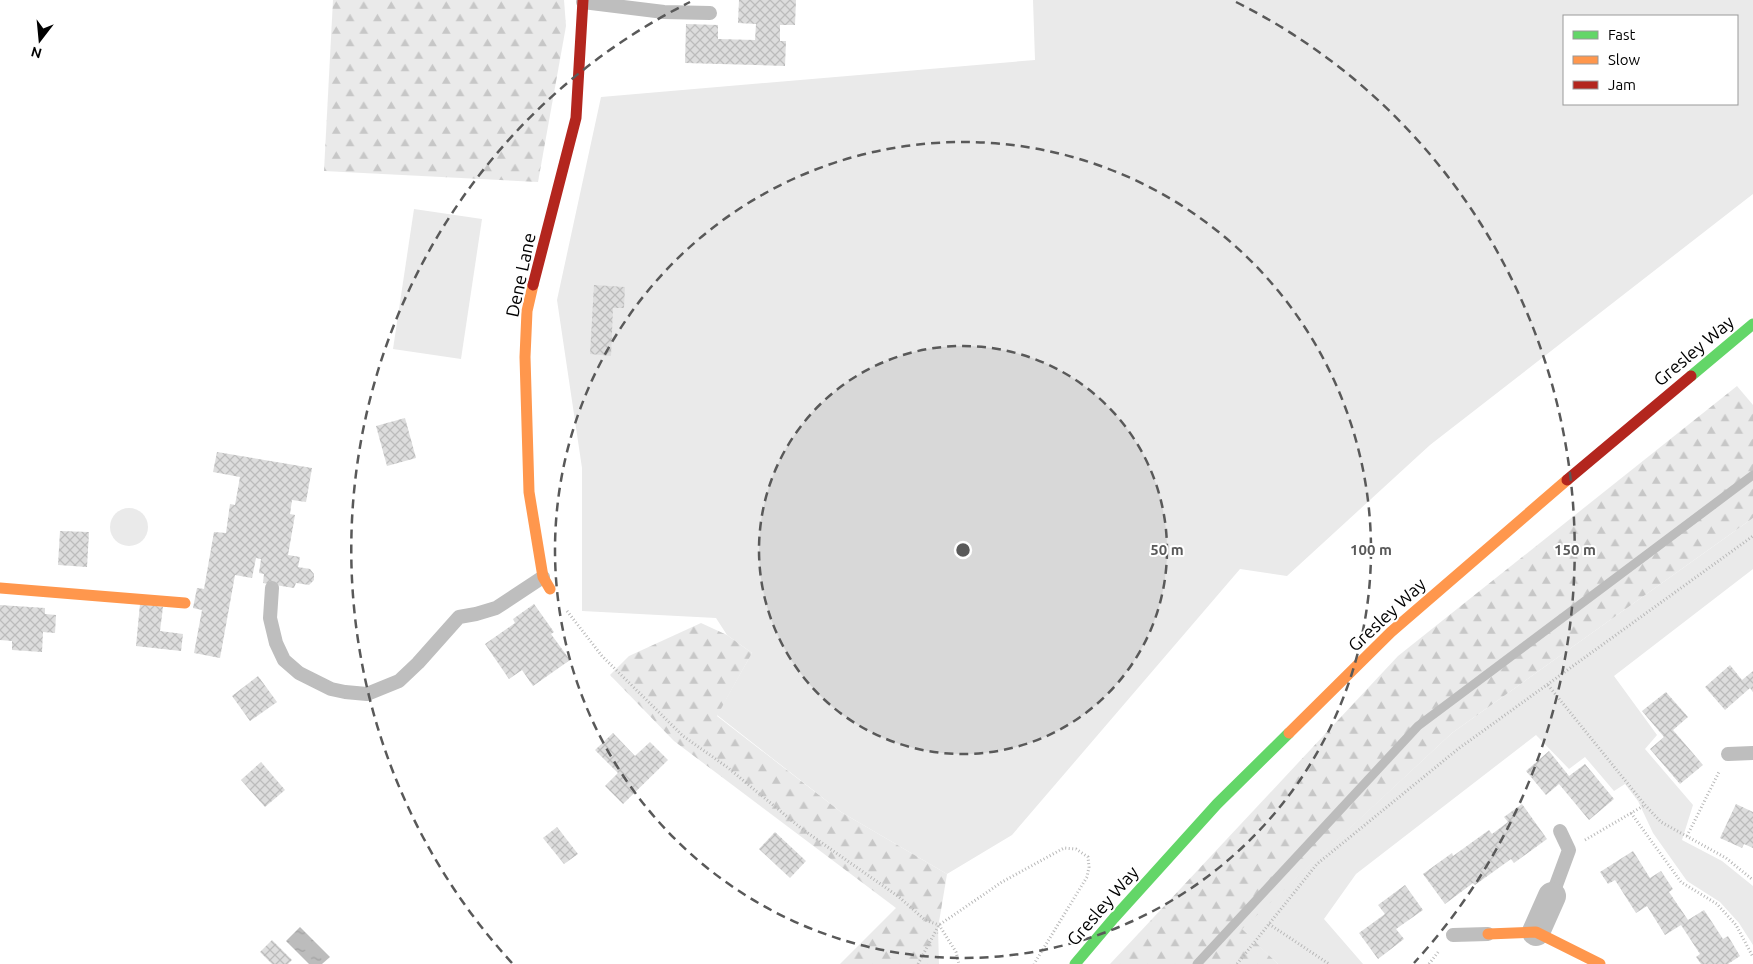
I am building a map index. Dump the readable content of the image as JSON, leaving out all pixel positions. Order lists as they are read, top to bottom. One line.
{"streets":{"street":["Dene Lane","Gresley Way"]},"legend":["Fast","Slow","Jam"],"north":"bottom","rings":["50 m","100 m","150 m"]}
